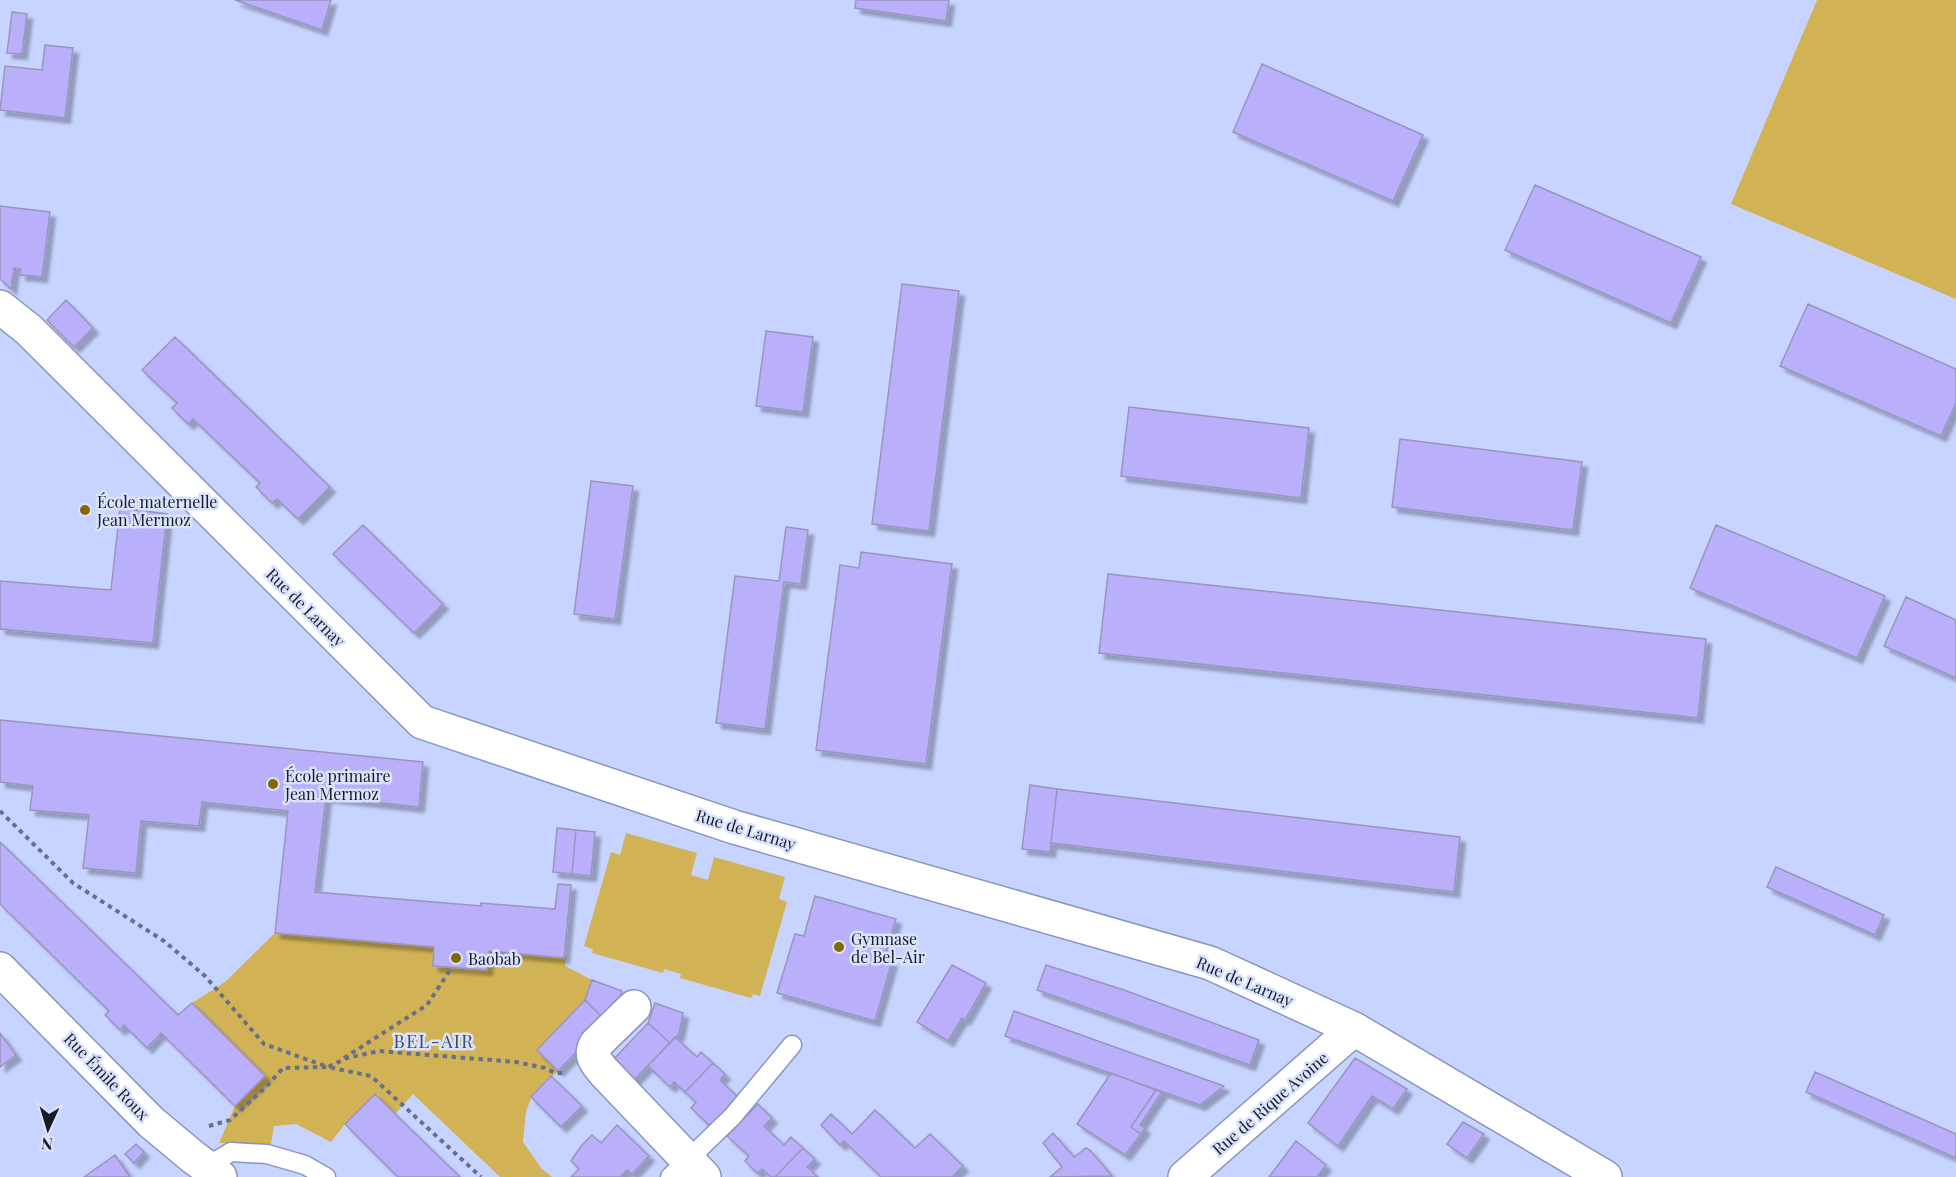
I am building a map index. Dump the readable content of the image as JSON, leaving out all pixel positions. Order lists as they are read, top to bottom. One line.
{"streets":{"street":["Rue de Larnay","Rue Émile Roux","Rue de Rique Avoine"]},"crossings":[["Rue de Larnay","Rue de Rique Avoine"]],"districts":["BEL-AIR"],"places":["École maternelle Jean Mermoz","École primaire Jean Mermoz","Gymnase de Bel-Air","Baobab"],"north":"bottom"}
